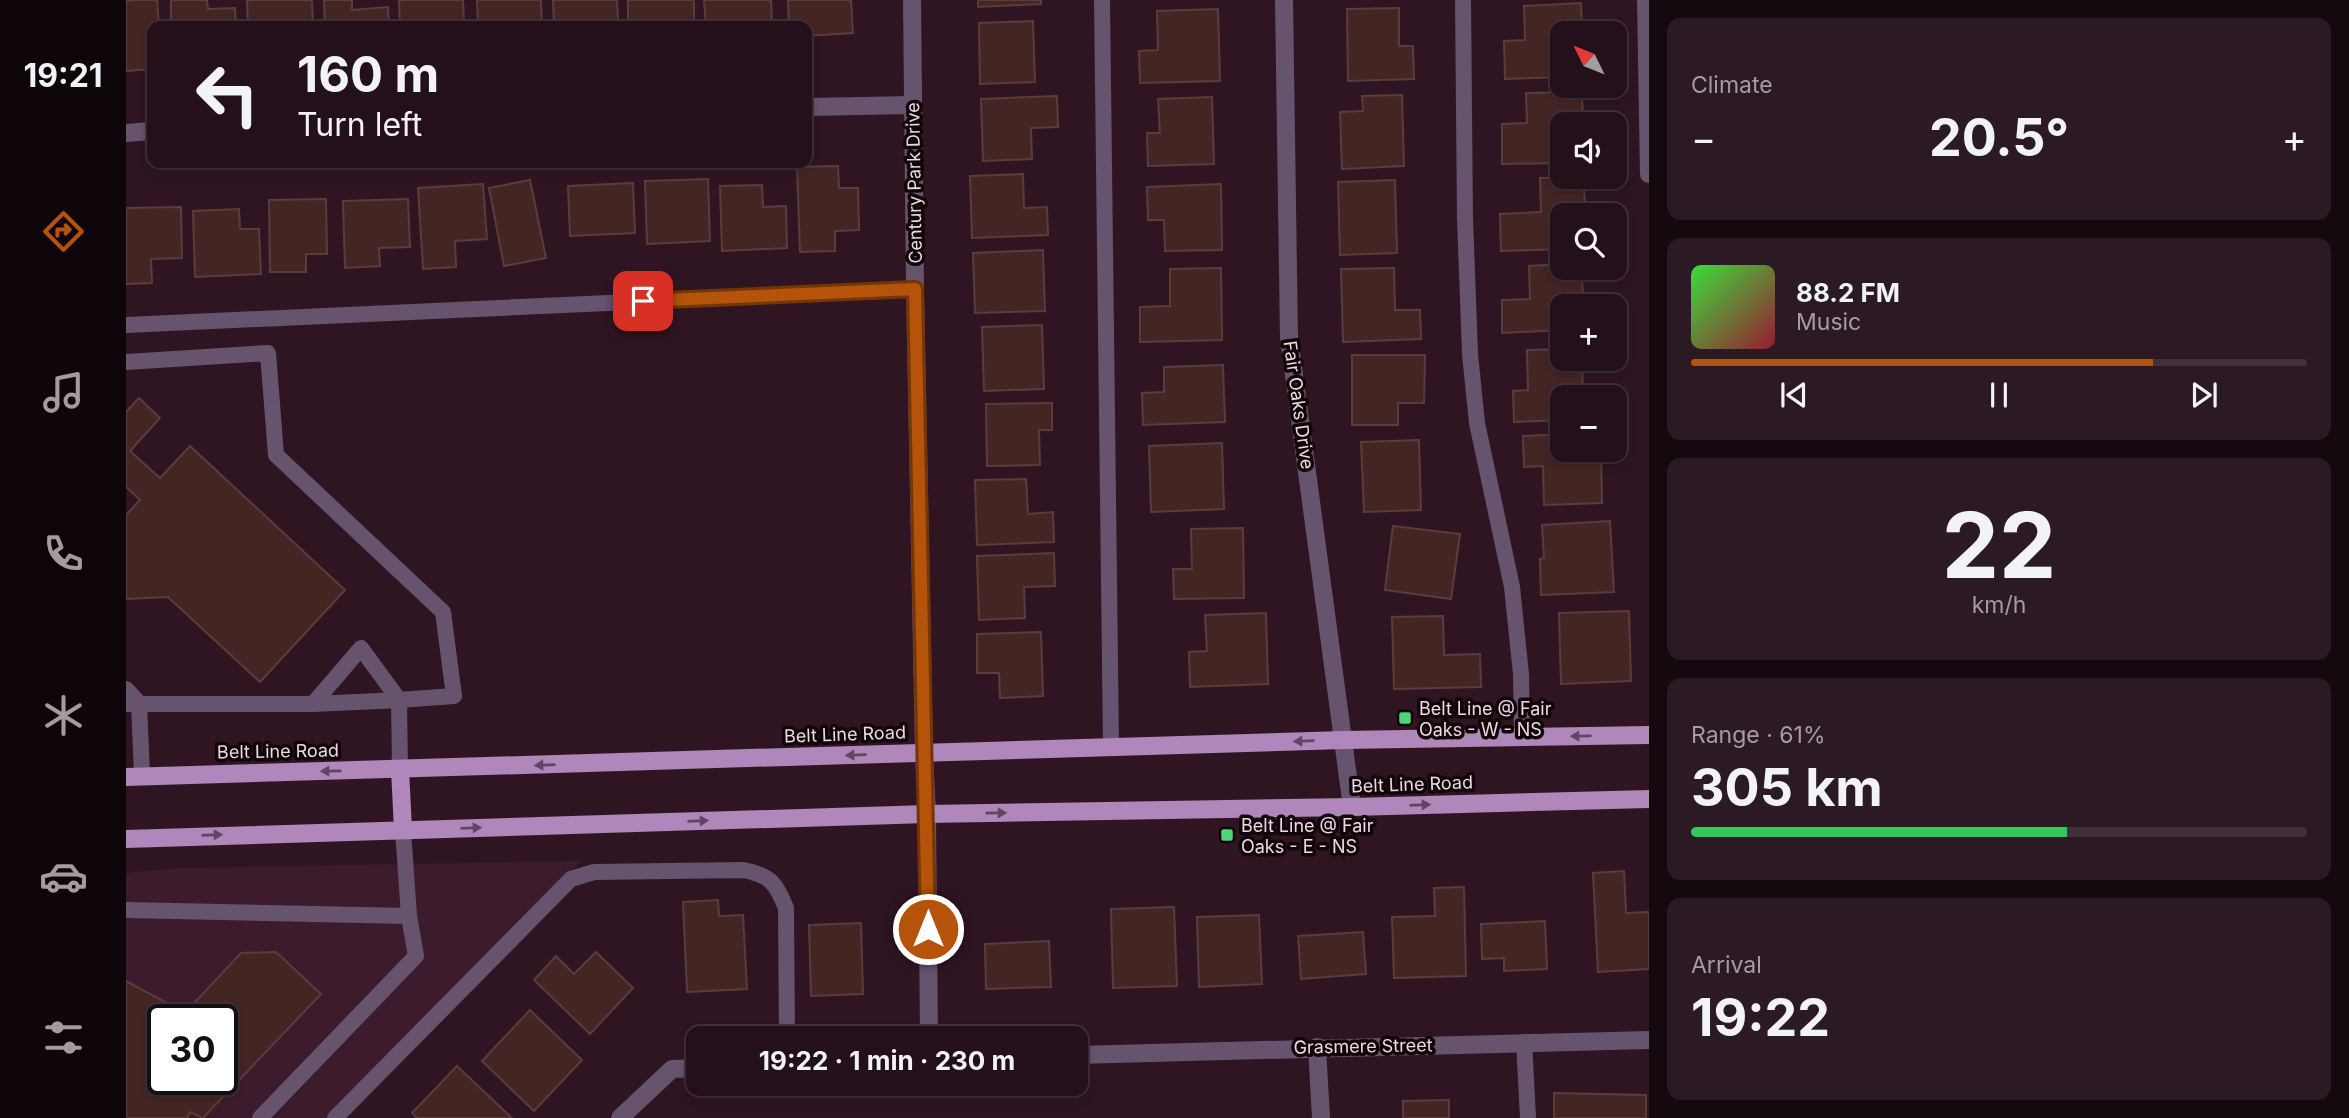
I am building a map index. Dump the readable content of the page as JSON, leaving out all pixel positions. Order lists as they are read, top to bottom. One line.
{"streets":{"main road":["Belt Line Road"],"street":["Century Park Drive","Fair Oaks Drive","Grasmere Street"]},"crossings":[["Century Park Drive","Belt Line Road"],["Fair Oaks Drive","Belt Line Road"]],"places":{"transit":["Belt Line @ Fair Oaks - W - NS","Belt Line @ Fair Oaks - E - NS"]},"north":"top left","page":{"tabs":"19:21","tile":["Climate",["22","km/h"],["Range · 61%","305 km"],["Arrival","19:22"]],"map_buttons":["+","−"],"turn":["160 m","Turn left"],"heat":["−","20.5°","+"],"song":["88.2 FM","Music"],"limit":"30","trip":"19:22 · 1 min · 230 m"}}
